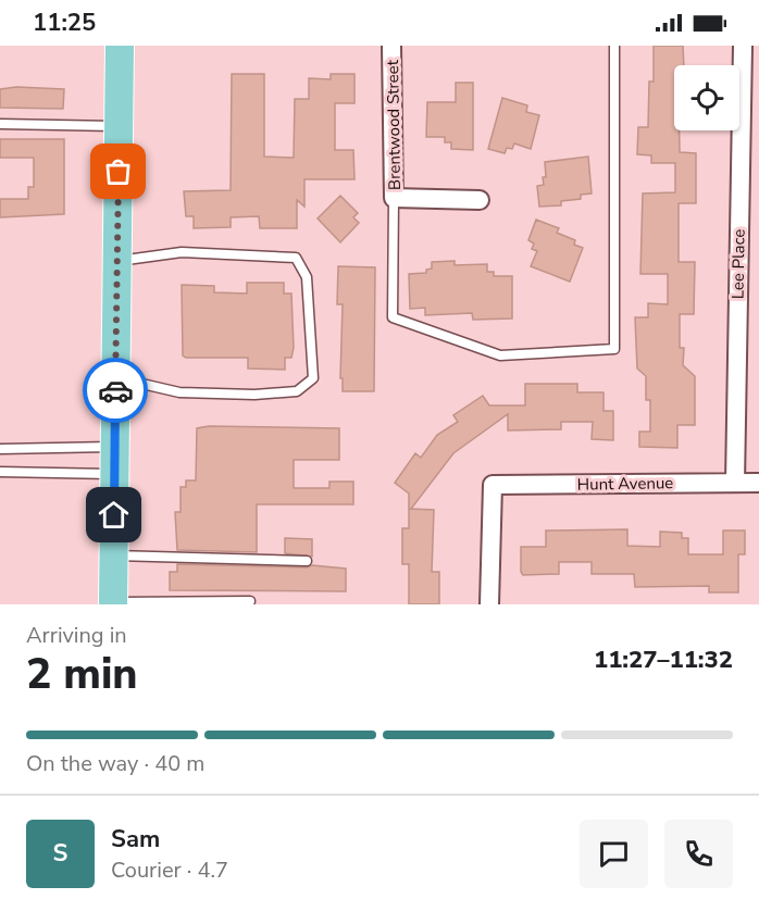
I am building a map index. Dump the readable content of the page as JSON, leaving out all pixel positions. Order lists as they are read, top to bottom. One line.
{"streets":{"street":["Brentwood Street","Lee Place","Hunt Avenue"]},"crossings":[["Lee Place","Hunt Avenue"]],"page":{"status":"11:25","heading":["2 min","Arriving in","11:27–11:32"],"panel":["Sam","Courier · 4.7"],"bar":"On the way · 40 m","round":"S"}}
